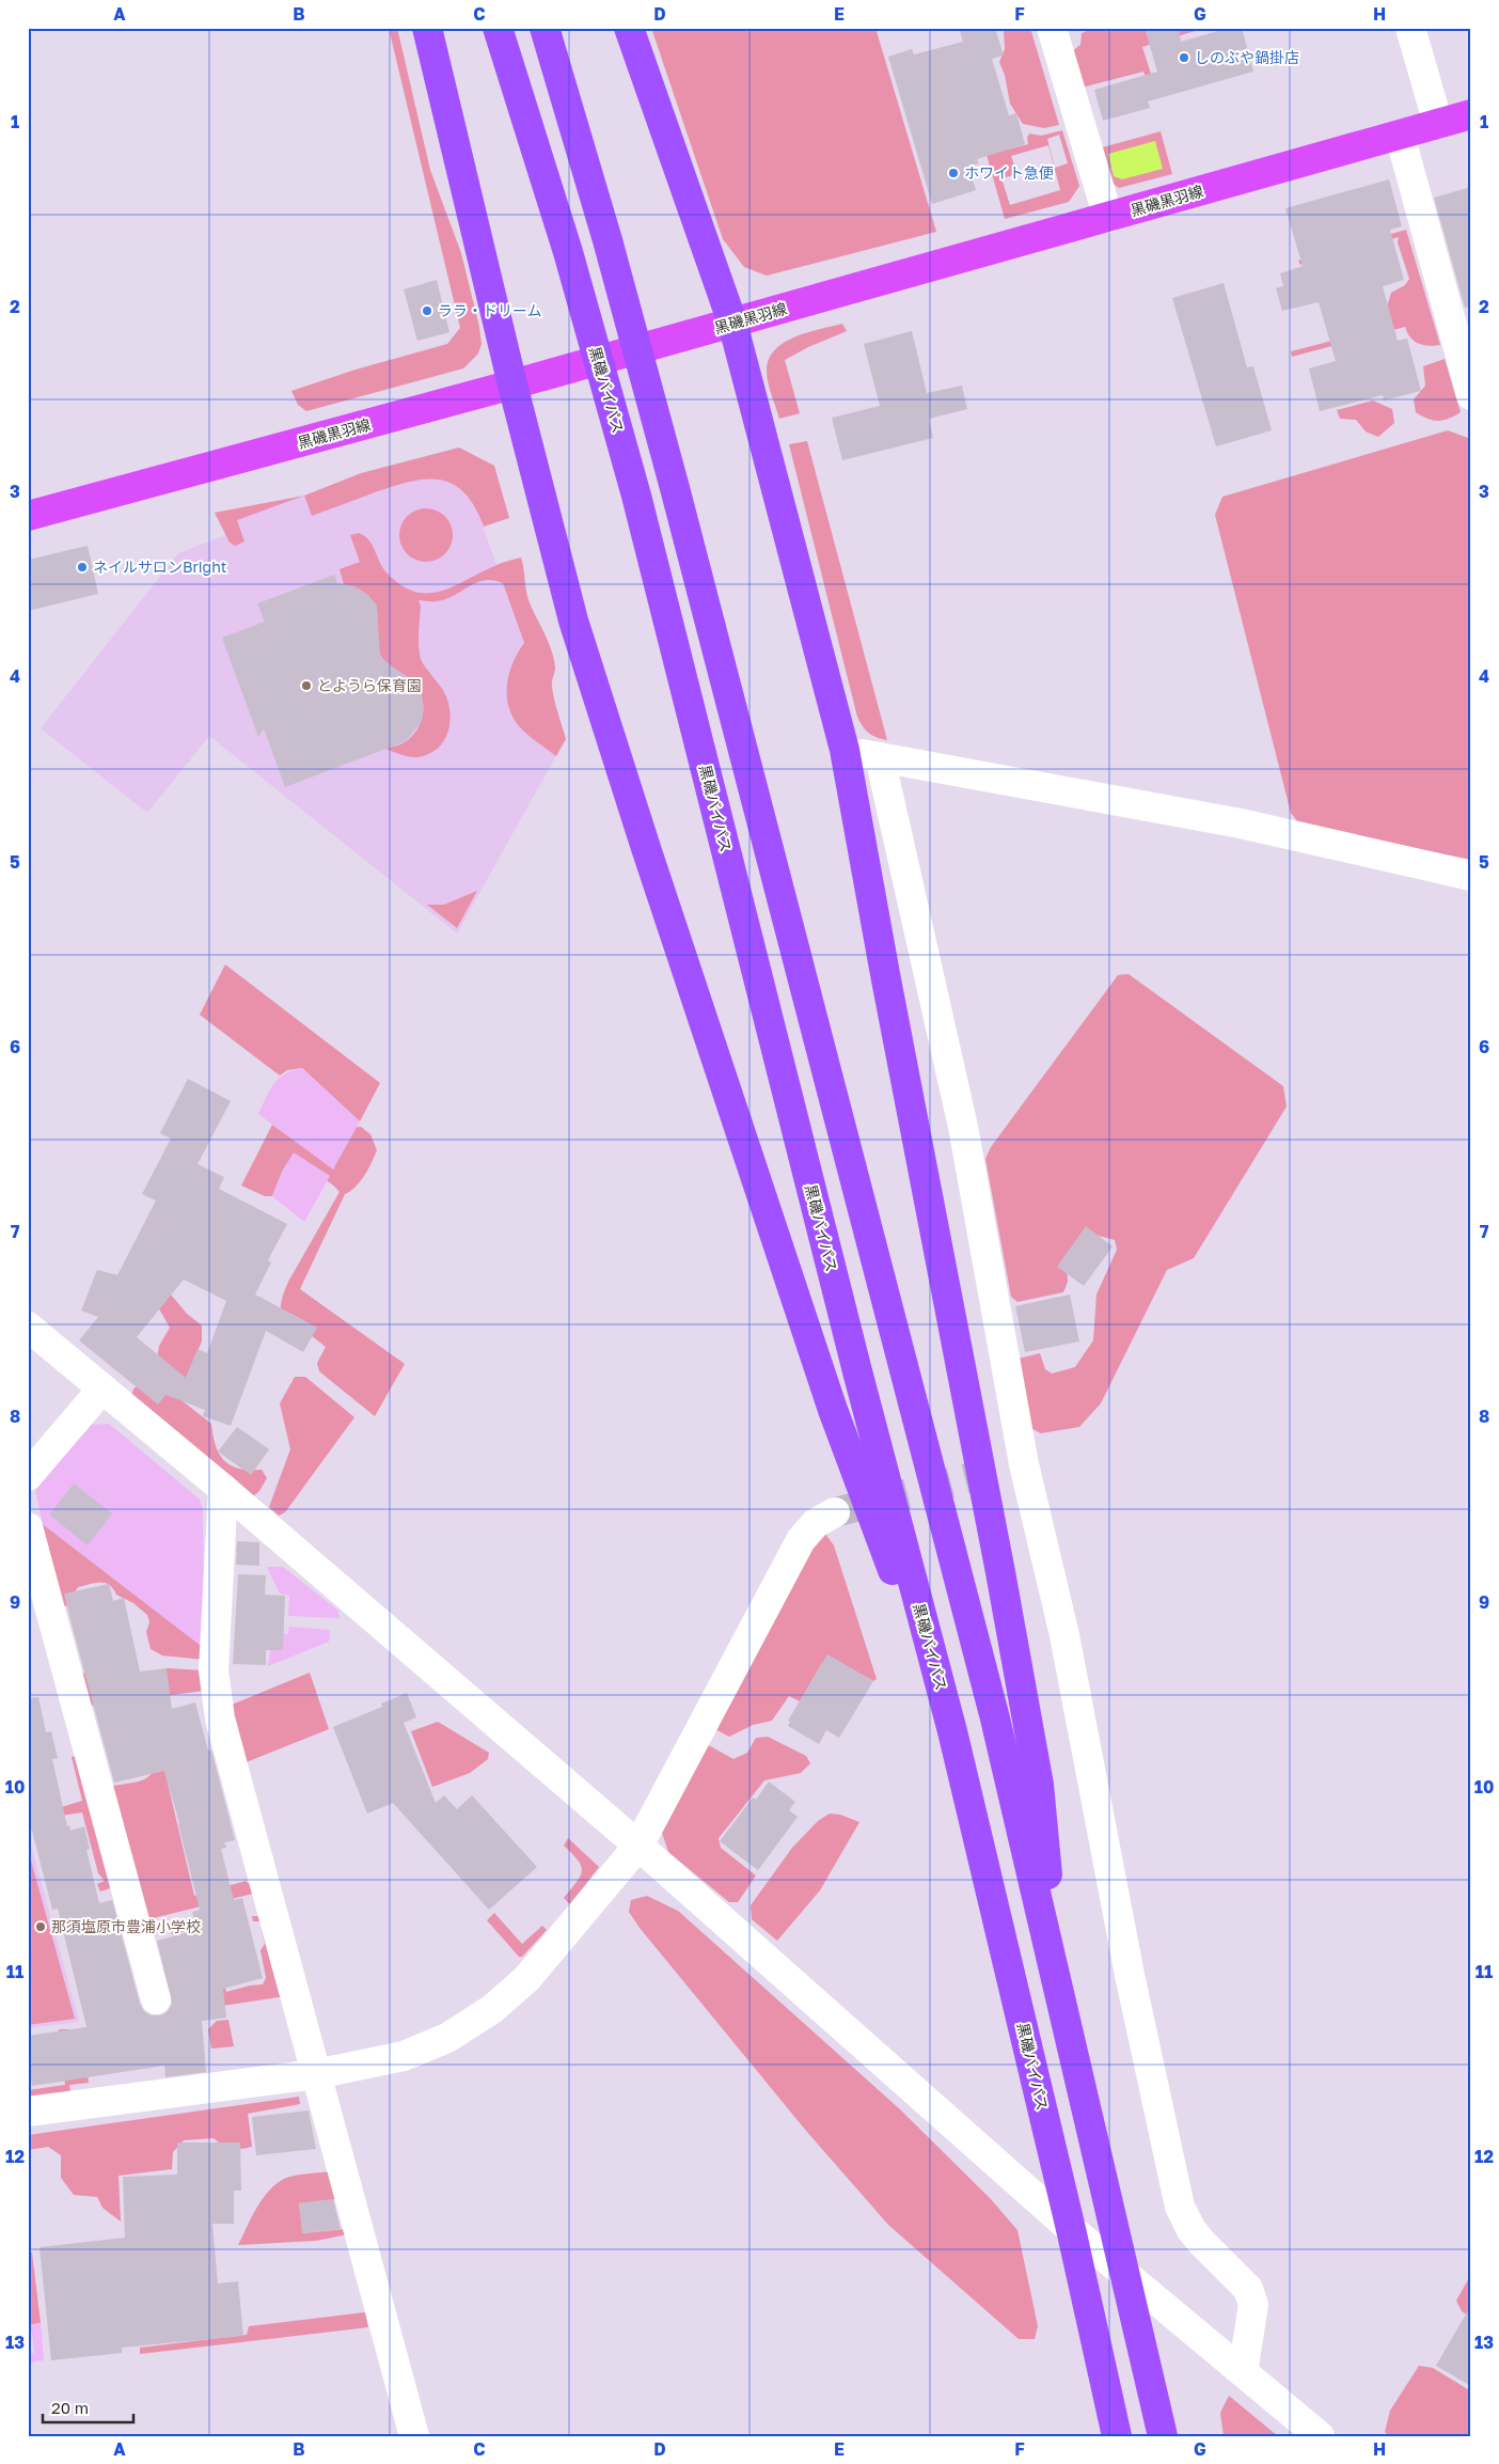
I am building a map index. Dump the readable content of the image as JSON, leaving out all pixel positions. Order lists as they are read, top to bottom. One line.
{"streets":{"highway":["黒磯バイパス"],"main road":["黒磯黒羽線"]},"places":["しのぶや鍋掛店","ホワイト急便","ララ・ドリーム","ネイルサロンBright","とようら保育園","那須塩原市豊浦小学校"],"scale_bar":"20 m","grid":{"columns":["A","B","C","D","E","F","G","H"],"rows":["1","2","3","4","5","6","7","8","9","10","11","12","13"]}}
